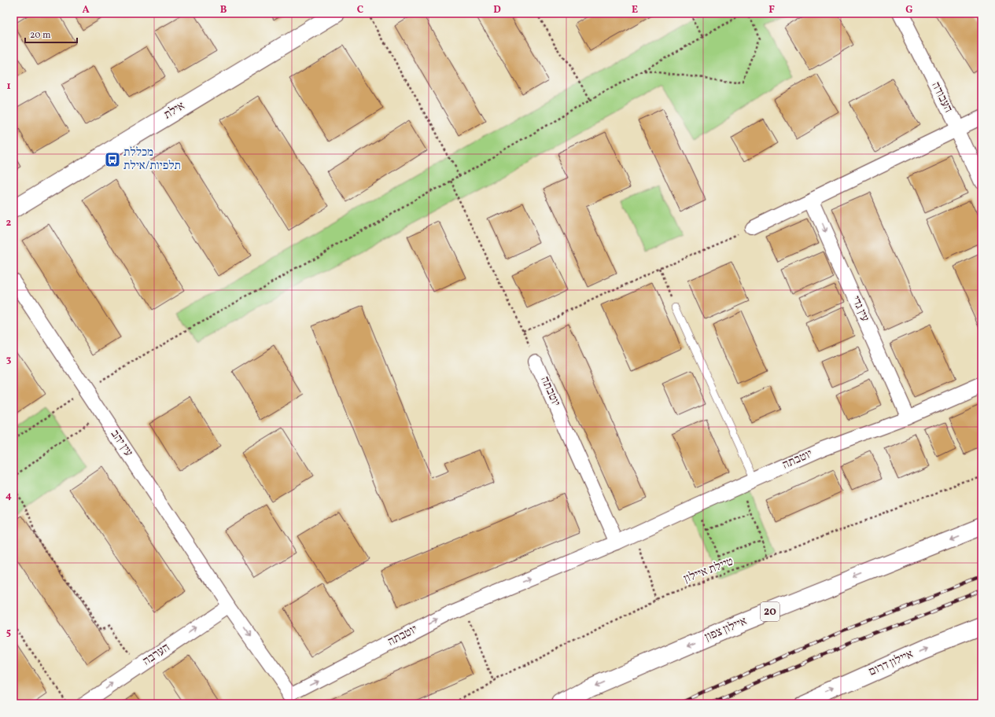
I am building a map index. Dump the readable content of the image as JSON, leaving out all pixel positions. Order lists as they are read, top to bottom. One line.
{"streets":{"main road":["אילת","20","איילון צפון","איילון דרום"],"street":["העבודה","עין גדי","יוטבתה","עין יהב","הערבה"],"path":["טיילת איילון"]},"crossings":[["עין גדי","יוטבתה"],["יוטבתה","עין יהב"],["יוטבתה","הערבה"],["עין יהב","הערבה"]],"one_way":["עין גדי","יוטבתה","איילון צפון","הערבה","איילון דרום"],"places":{"bus stop":["מכללת תלפיות/אילת"]},"scale_bar":"20 m","grid":{"columns":["A","B","C","D","E","F","G"],"rows":["1","2","3","4","5"]}}
